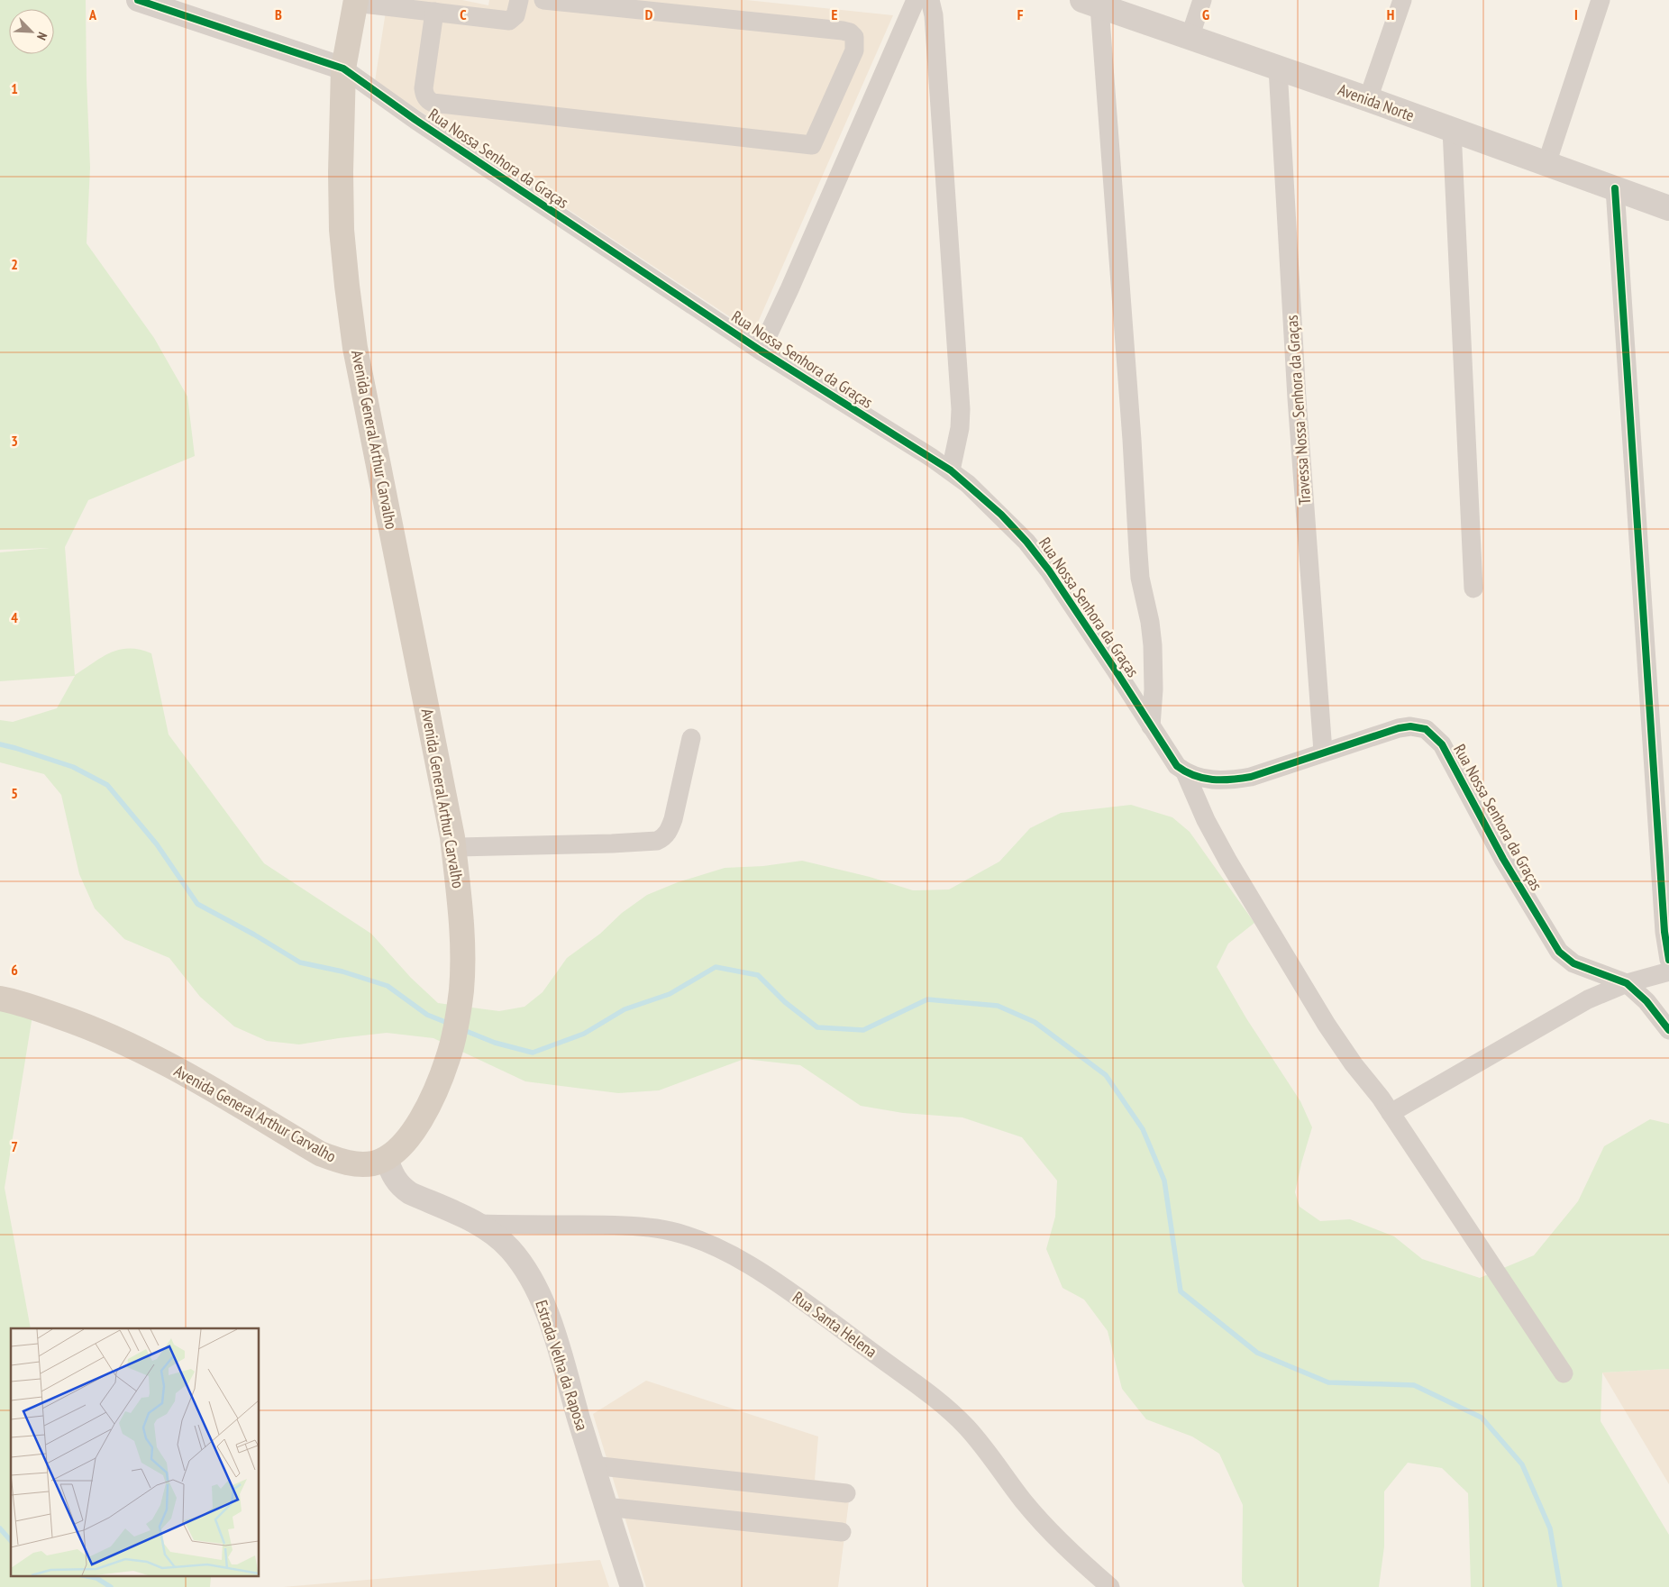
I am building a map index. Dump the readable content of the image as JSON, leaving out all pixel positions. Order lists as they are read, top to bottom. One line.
{"streets":{"main road":["Avenida Norte","Avenida General Arthur Carvalho"],"street":["Rua Nossa Senhora da Graças","Travessa Nossa Senhora da Graças","Rua Santa Helena","Estrada Velha da Raposa"]},"crossings":[["Avenida Norte","Travessa Nossa Senhora da Graças"],["Rua Nossa Senhora da Graças","Travessa Nossa Senhora da Graças"],["Rua Nossa Senhora da Graças","Avenida General Arthur Carvalho"],["Avenida General Arthur Carvalho","Estrada Velha da Raposa"],["Rua Santa Helena","Estrada Velha da Raposa"]],"north":"bottom right","grid":{"columns":["A","B","C","D","E","F","G","H","I"],"rows":["1","2","3","4","5","6","7"]}}
